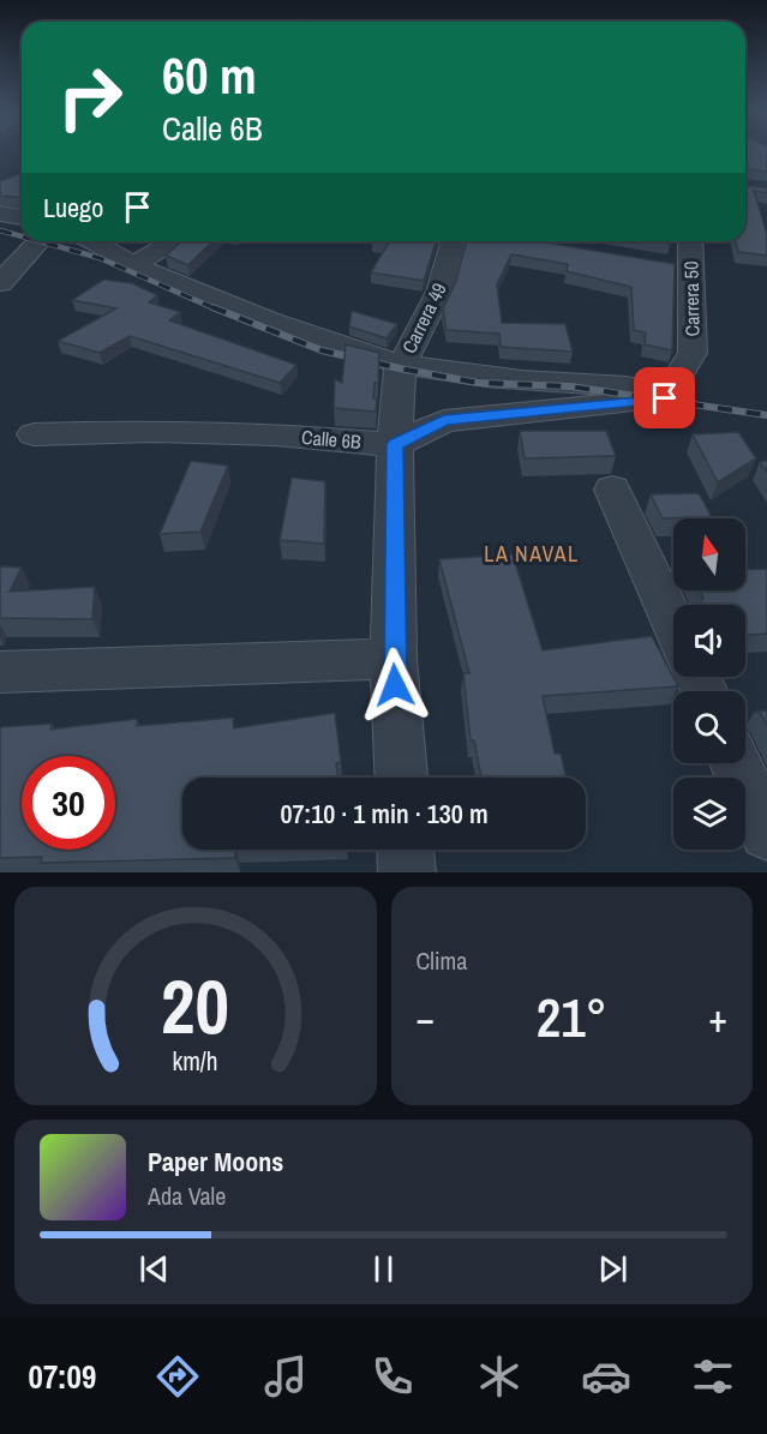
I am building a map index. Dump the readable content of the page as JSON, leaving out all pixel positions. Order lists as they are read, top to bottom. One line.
{"streets":{"street":["Carrera 50","Carrera 49","Calle 6B"]},"crossings":[["Carrera 49","Calle 6B"]],"districts":["LA NAVAL"],"north":"top","page":{"turn":["60 m","Calle 6B"],"then":"Luego","limit":"30","trip":"07:10 · 1 min · 130 m","tile":"Clima","heat":["−","21°","+"],"song":["Paper Moons","Ada Vale"],"tabs":"07:09","gauge":["20","km/h"]}}
